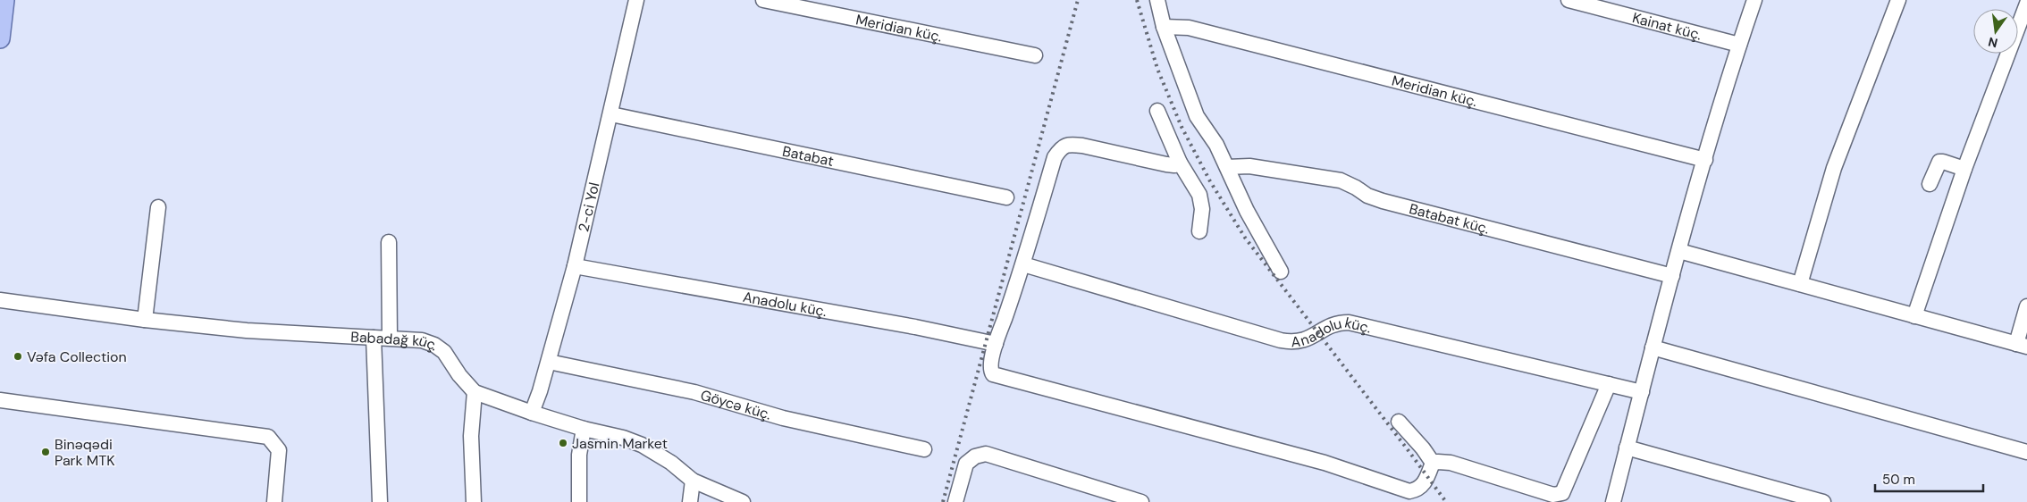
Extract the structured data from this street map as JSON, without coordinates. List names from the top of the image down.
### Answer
{
  "streets": {
    "street": [
      "Kainat küç.",
      "Meridian küç.",
      "Batabat",
      "2-ci Yol",
      "Batabat küç.",
      "Anadolu küç.",
      "Babadağ küç.",
      "Göycə küç."
    ]
  },
  "crossings": [
    ["Batabat", "2-ci Yol"],
    ["2-ci Yol", "Anadolu küç."],
    ["2-ci Yol", "Babadağ küç."],
    ["2-ci Yol", "Göycə küç."]
  ],
  "places": ["Vəfa Collection", "Jasmin Market", "Binəqədi Park MTK"],
  "scale_bar": "50 m",
  "north": "bottom"
}
